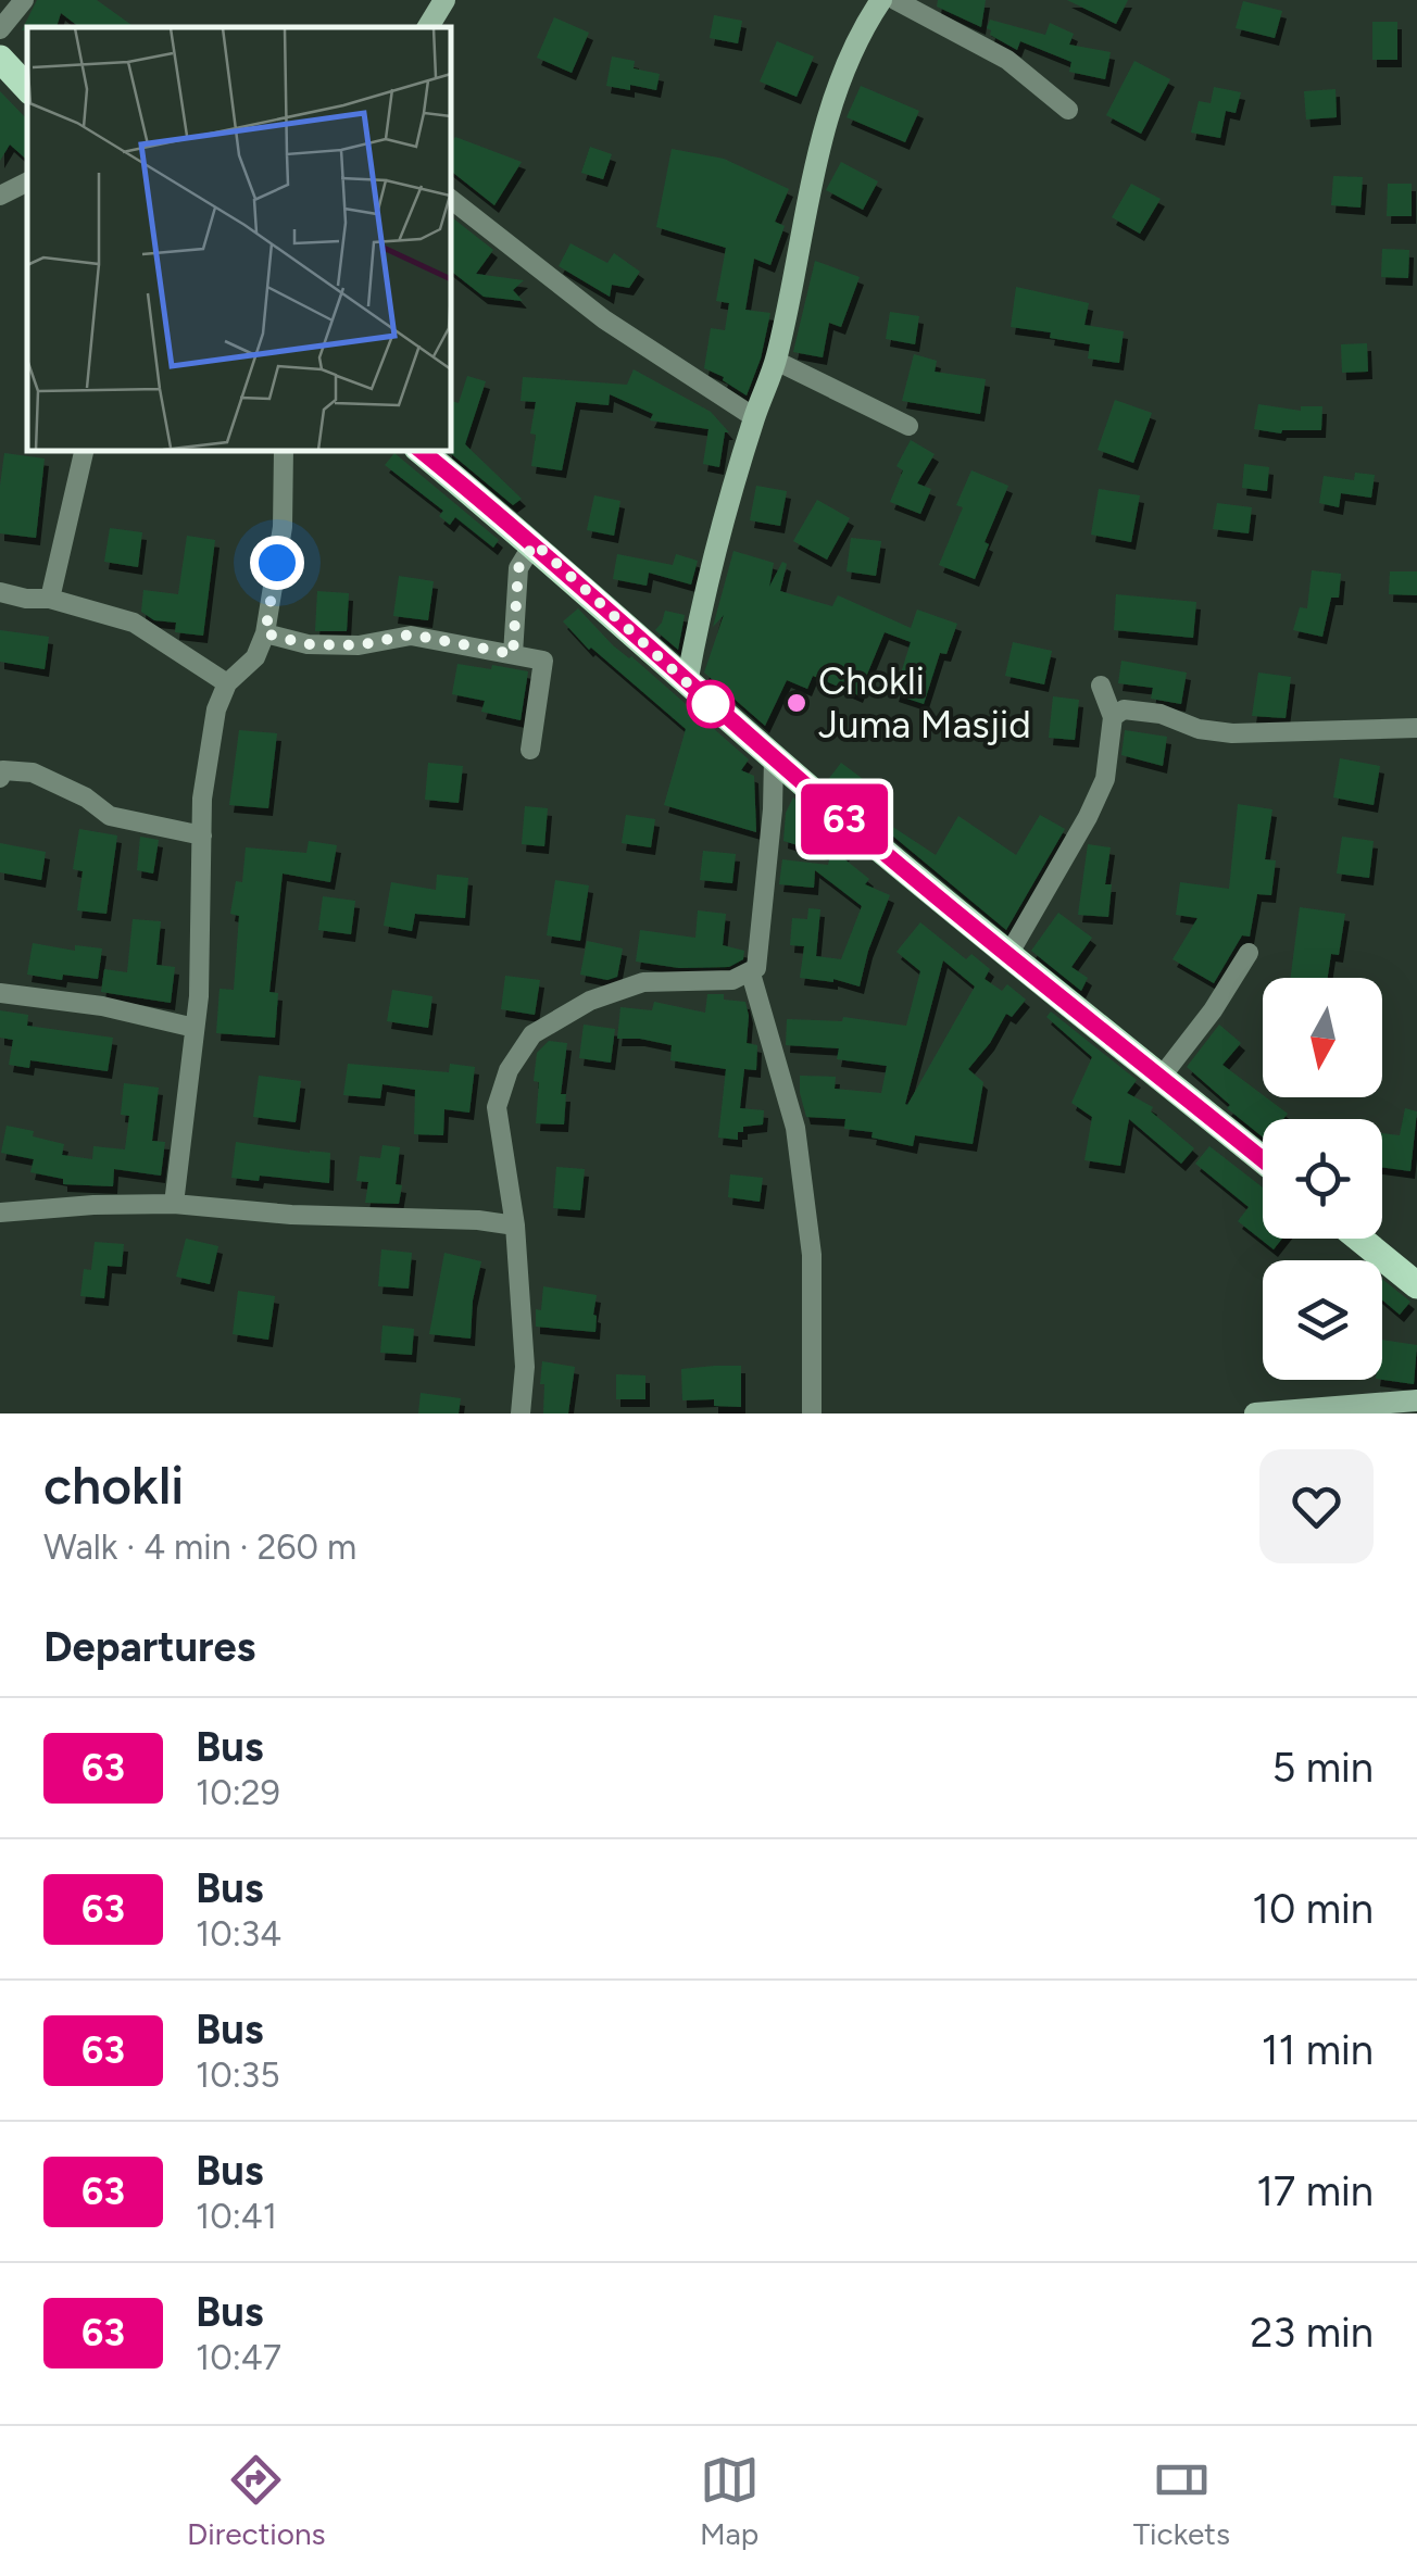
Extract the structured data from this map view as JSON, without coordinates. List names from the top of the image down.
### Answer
{
  "places": ["Chokli Juma Masjid"],
  "lines": ["bus line 63"],
  "north": "bottom",
  "page": {
    "on_map": "63",
    "heading": [
      ["chokli", "Walk · 4 min · 260 m"],
      "Departures"
    ],
    "list": [
      {
        "mark": "63",
        "name": "Bus",
        "note": "10:29",
        "value": "5 min"
      },
      {
        "mark": "63",
        "name": "Bus",
        "note": "10:34",
        "value": "10 min"
      },
      {
        "mark": "63",
        "name": "Bus",
        "note": "10:35",
        "value": "11 min"
      },
      {
        "mark": "63",
        "name": "Bus",
        "note": "10:41",
        "value": "17 min"
      },
      {
        "mark": "63",
        "name": "Bus",
        "note": "10:47",
        "value": "23 min"
      }
    ],
    "tabs": ["Directions", "Map", "Tickets"]
  }
}
